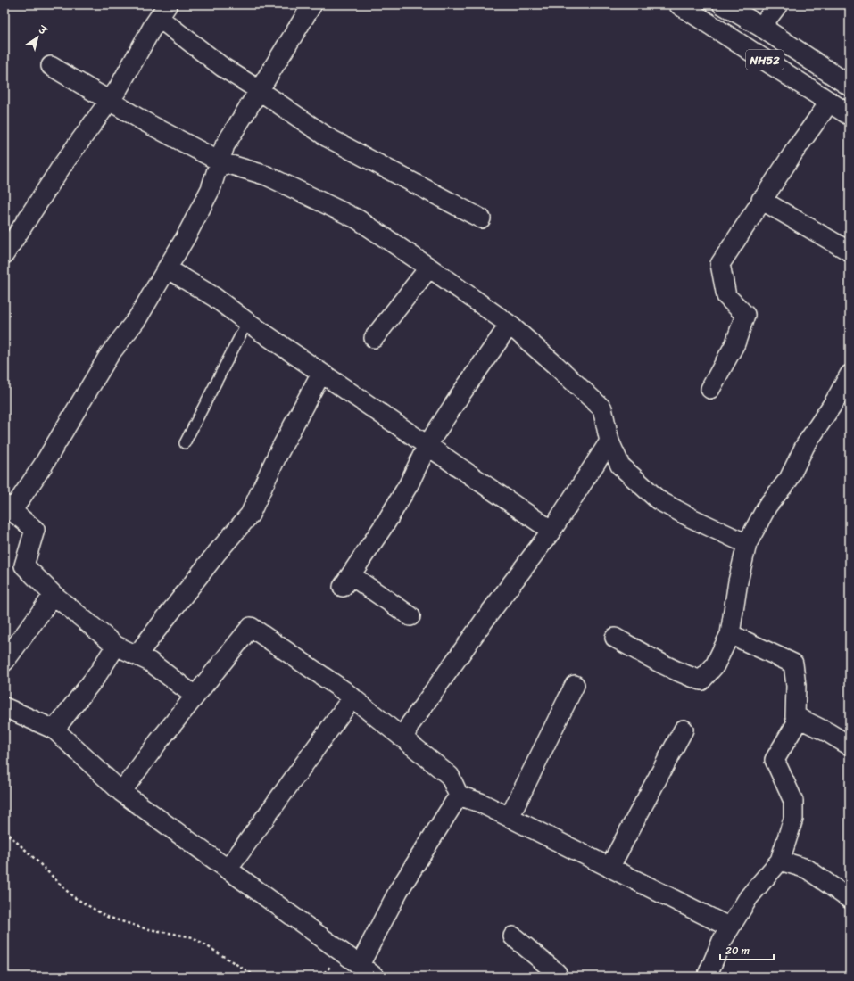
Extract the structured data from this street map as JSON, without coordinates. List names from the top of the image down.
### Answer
{
  "streets": {
    "highway": ["NH52"]
  },
  "scale_bar": "20 m",
  "north": "top right"
}
